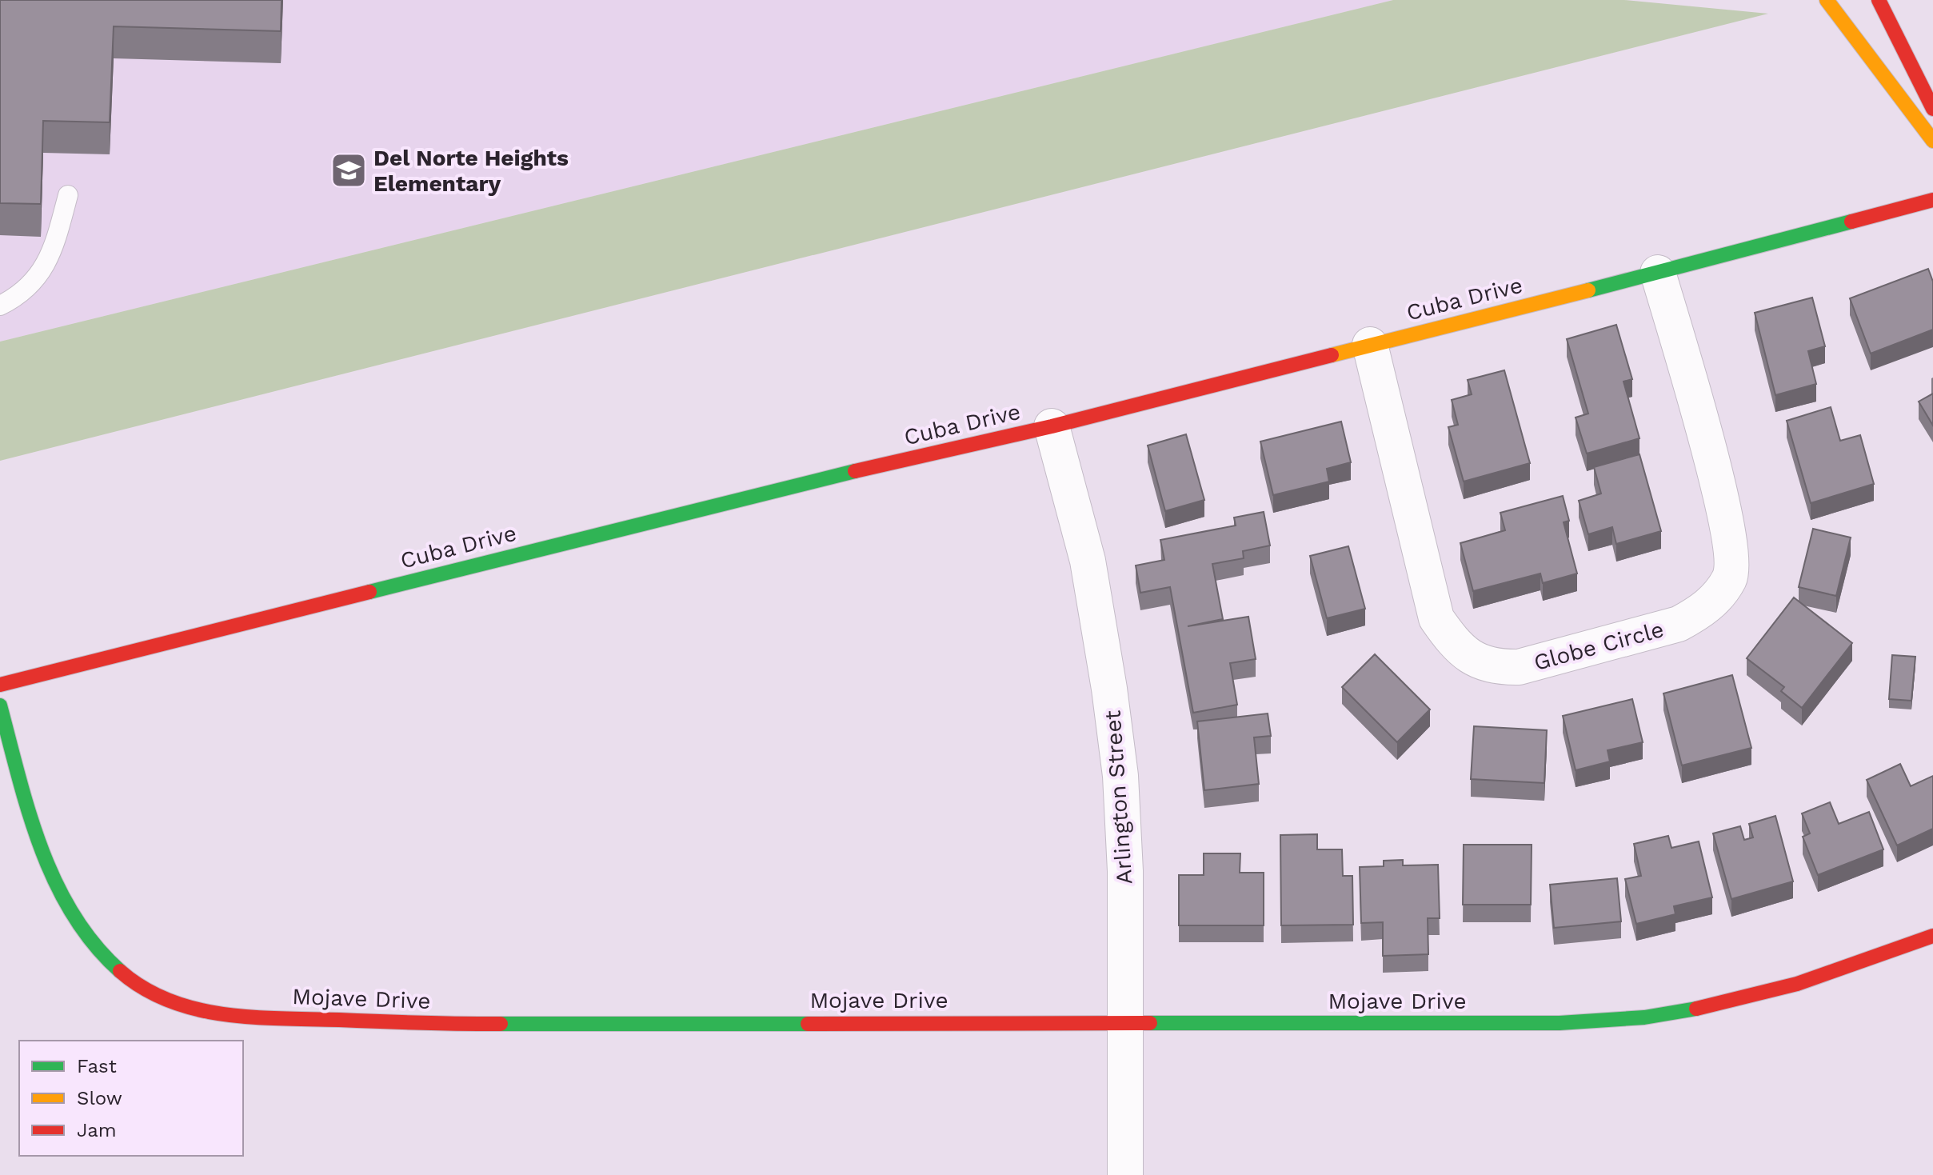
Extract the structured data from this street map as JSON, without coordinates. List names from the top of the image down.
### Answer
{
  "streets": {
    "street": [
      "Cuba Drive",
      "Globe Circle",
      "Arlington Street",
      "Mojave Drive"
    ]
  },
  "crossings": [
    ["Cuba Drive", "Globe Circle"],
    ["Cuba Drive", "Arlington Street"],
    ["Arlington Street", "Mojave Drive"]
  ],
  "places": {
    "school or university": ["Del Norte Heights Elementary"]
  },
  "legend": ["Fast", "Slow", "Jam"]
}
